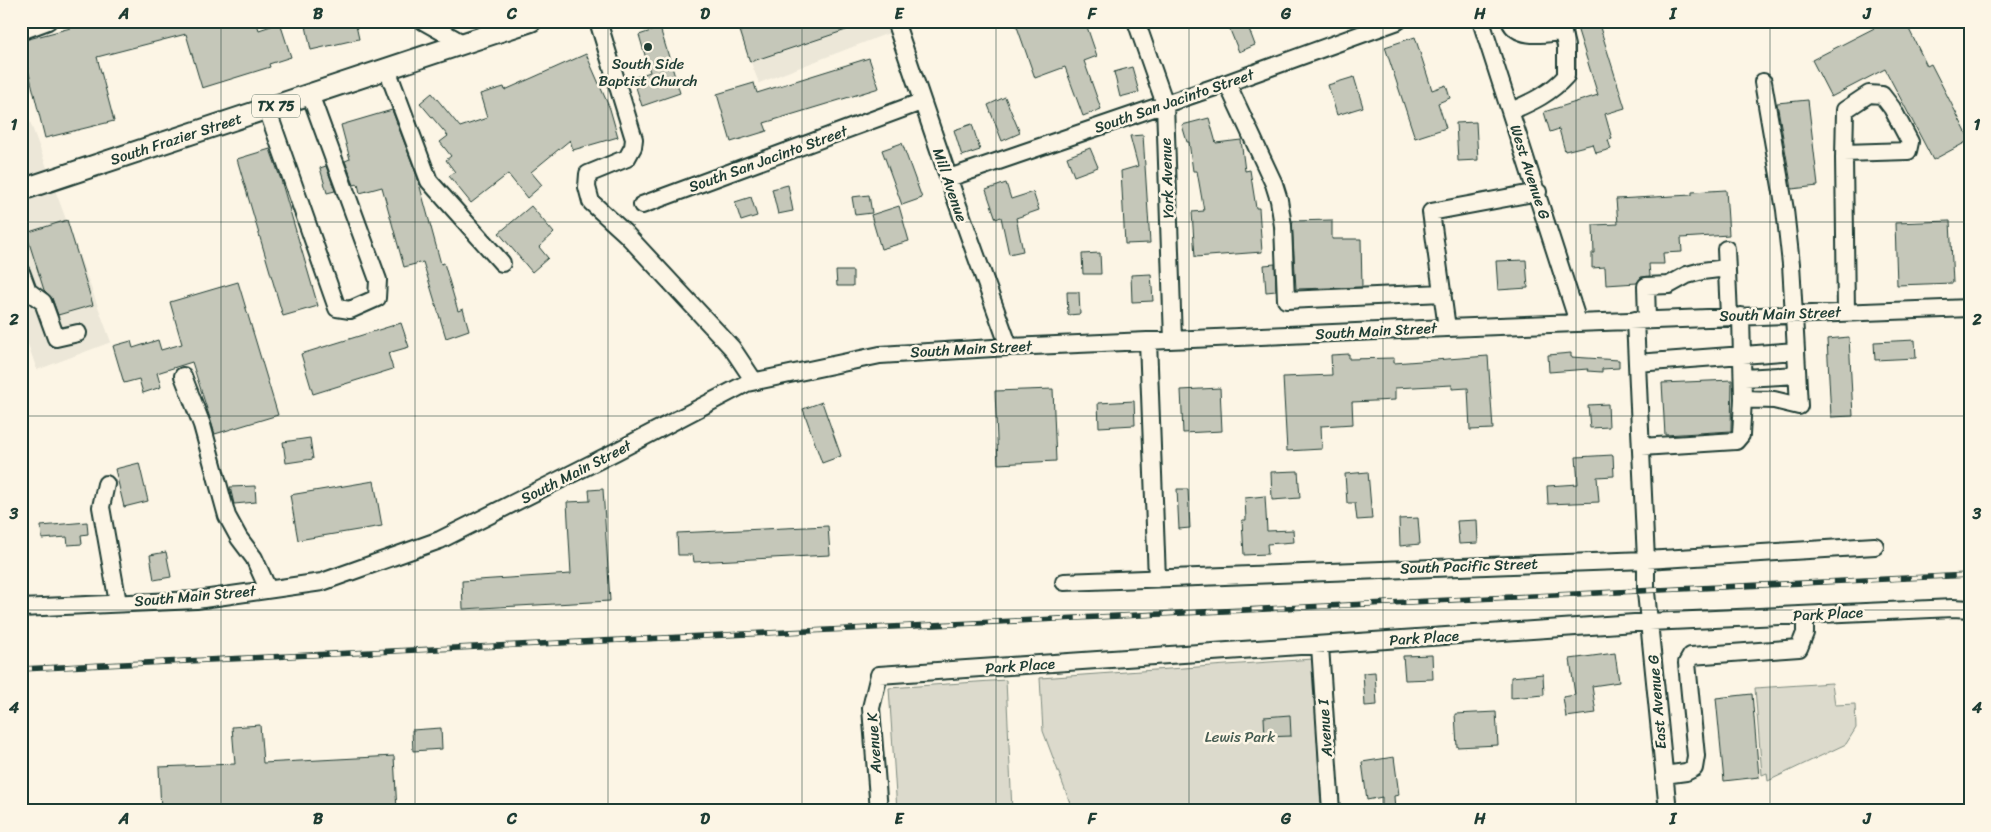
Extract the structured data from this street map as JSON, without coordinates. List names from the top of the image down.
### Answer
{
  "streets": {
    "main road": ["TX 75", "South Frazier Street"],
    "street": [
      "South San Jacinto Street",
      "West Avenue G",
      "York Avenue",
      "Mill Avenue",
      "South Main Street",
      "South Pacific Street",
      "Park Place",
      "East Avenue G",
      "Avenue I",
      "Avenue K"
    ]
  },
  "crossings": [
    ["South San Jacinto Street", "York Avenue"],
    ["South San Jacinto Street", "Mill Avenue"],
    ["West Avenue G", "South Main Street"],
    ["York Avenue", "South Main Street"],
    ["Mill Avenue", "South Main Street"],
    ["South Pacific Street", "East Avenue G"],
    ["Park Place", "East Avenue G"],
    ["Park Place", "Avenue I"],
    ["Park Place", "Avenue K"]
  ],
  "parks": ["Lewis Park"],
  "places": ["South Side Baptist Church"],
  "grid": {
    "columns": [
      "A",
      "B",
      "C",
      "D",
      "E",
      "F",
      "G",
      "H",
      "I",
      "J"
    ],
    "rows": [
      "1",
      "2",
      "3",
      "4"
    ]
  }
}
